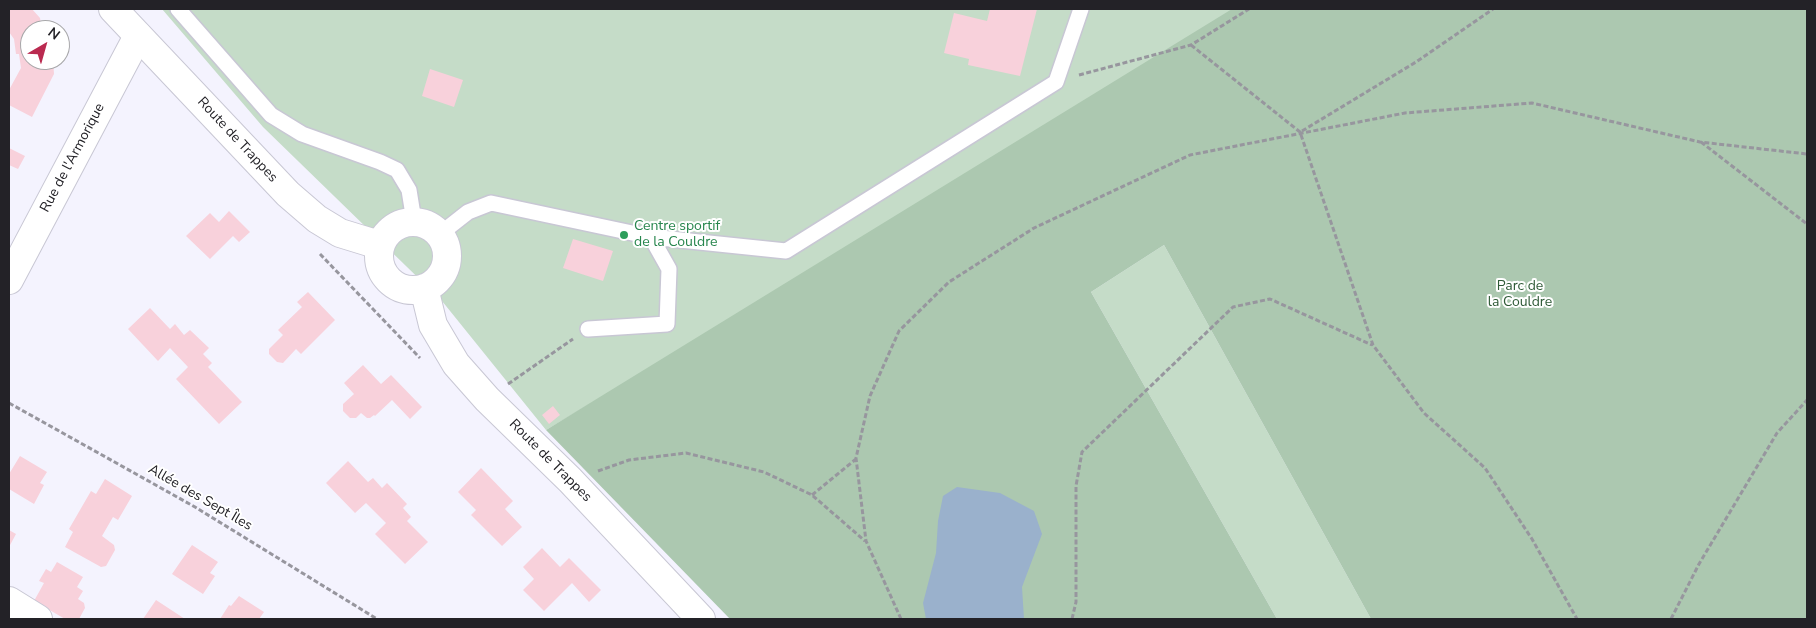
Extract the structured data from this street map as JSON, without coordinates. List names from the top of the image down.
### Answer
{
  "streets": {
    "street": ["Route de Trappes", "Rue de l'Armorique"],
    "path": ["Allée des Sept Îles"]
  },
  "crossings": [
    ["Route de Trappes", "Rue de l'Armorique"]
  ],
  "parks": ["Parc de la Couldre"],
  "places": ["Centre sportif de la Couldre"],
  "north": "top right"
}
